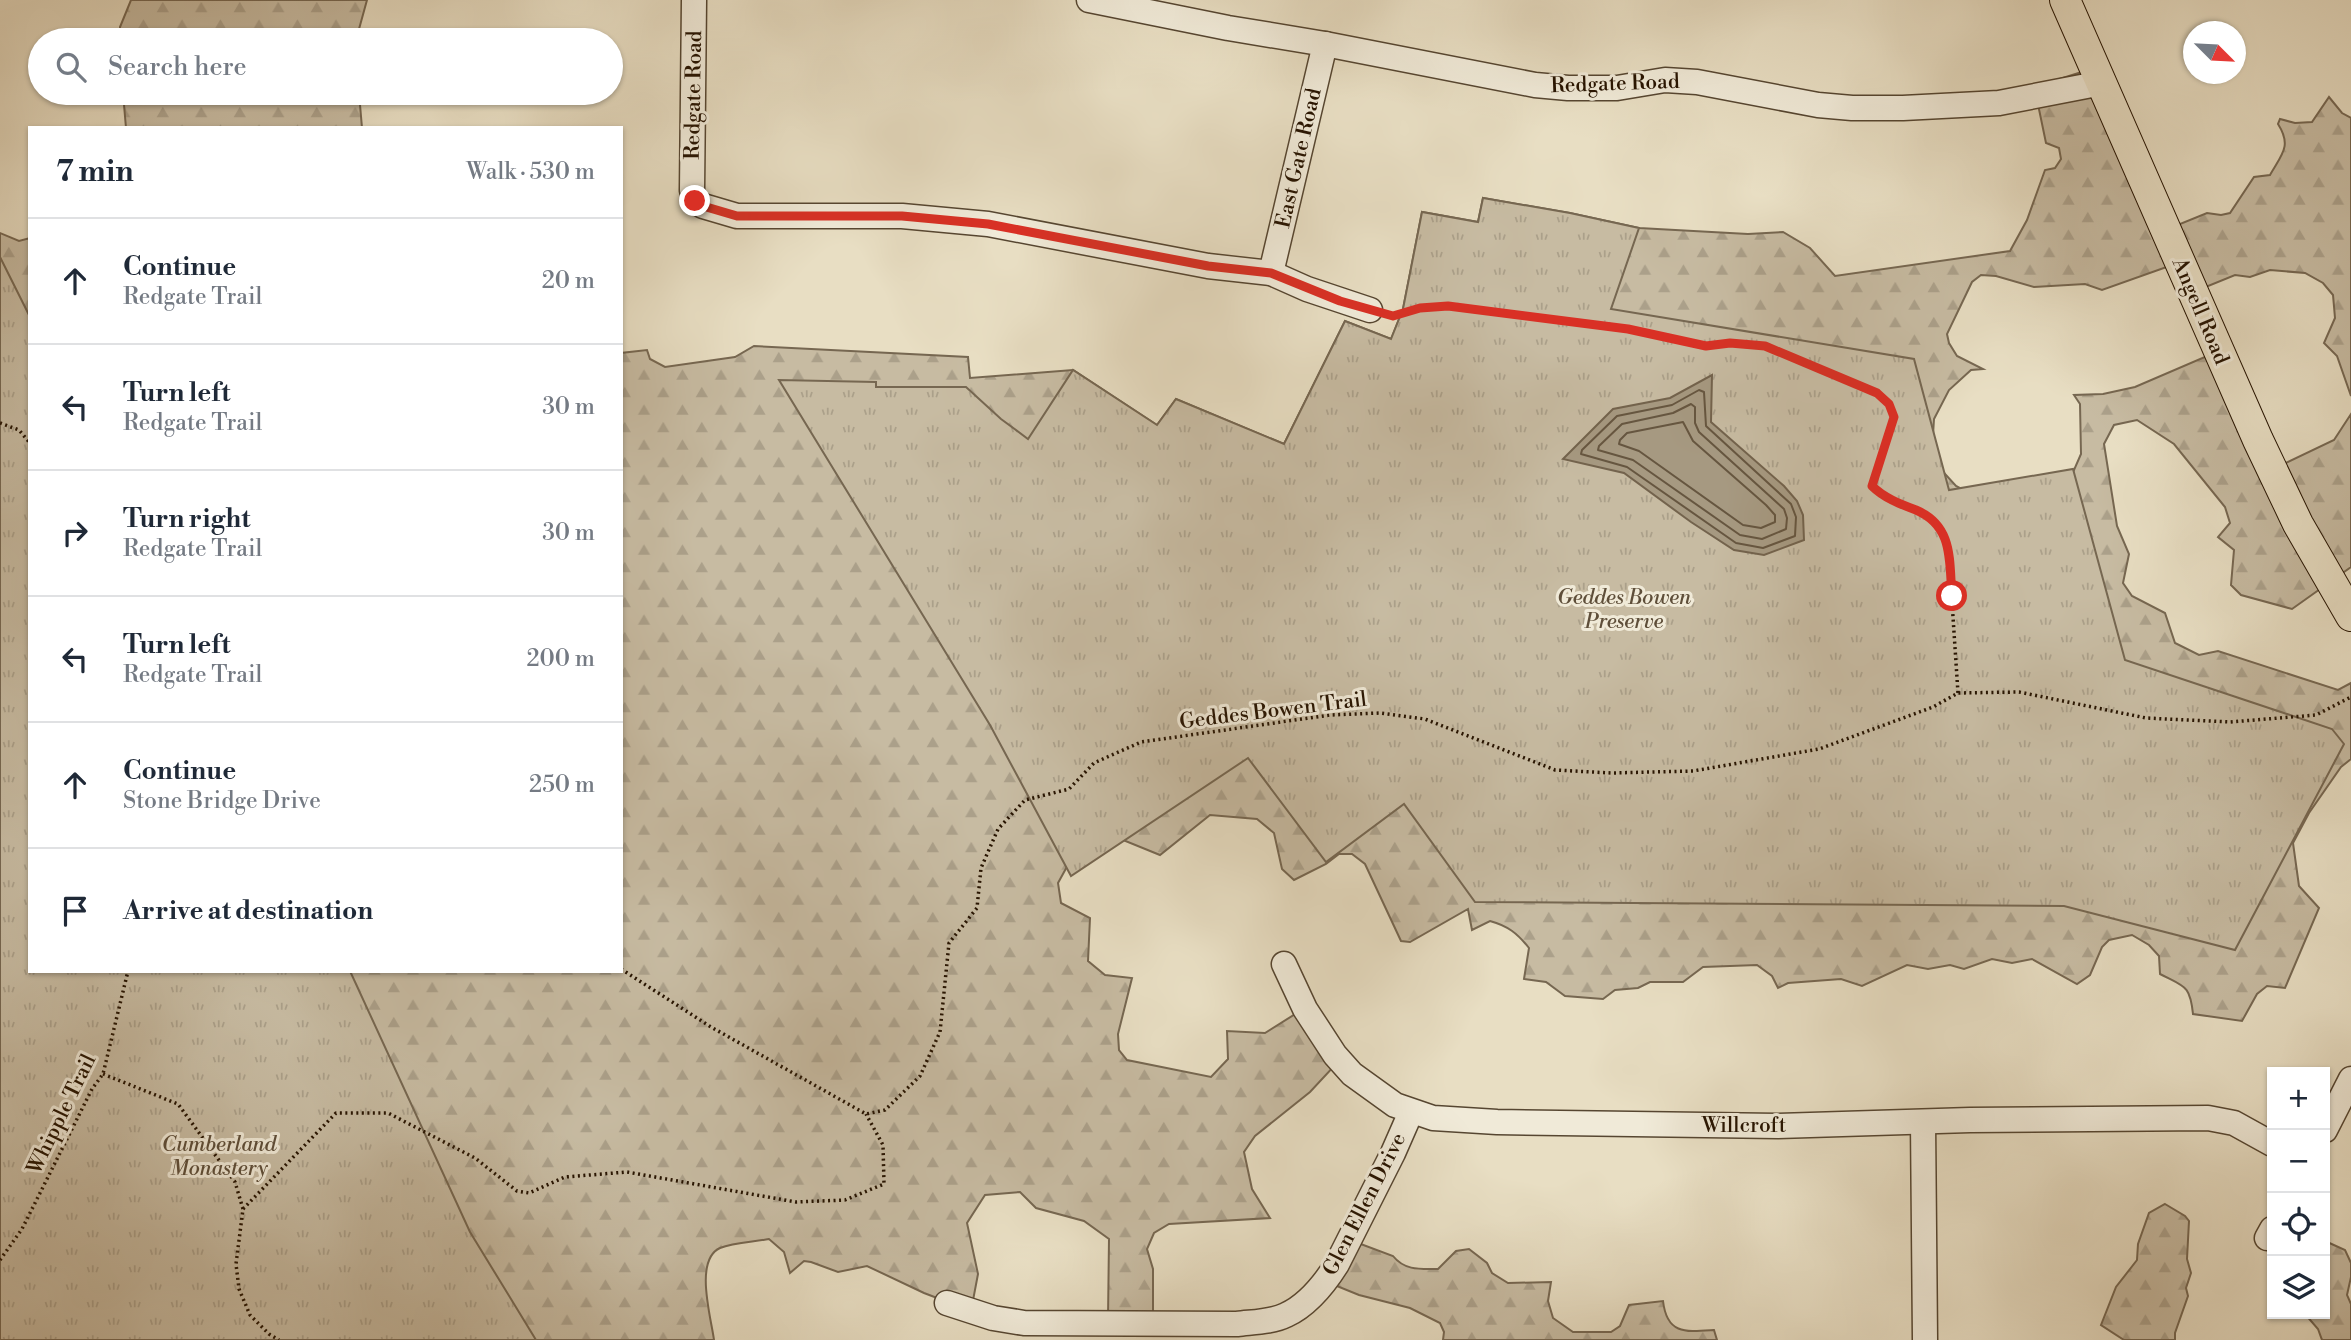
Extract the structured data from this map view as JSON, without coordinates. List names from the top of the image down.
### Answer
{
  "streets": {
    "main road": ["Angell Road"],
    "street": [
      "Redgate Road",
      "East Gate Road",
      "Willcroft",
      "Glen Ellen Drive"
    ],
    "path": ["Geddes Bowen Trail", "Whipple Trail"]
  },
  "crossings": [
    ["Redgate Road", "East Gate Road"],
    ["Redgate Road", "Angell Road"],
    ["Willcroft", "Glen Ellen Drive"]
  ],
  "parks": ["Geddes Bowen Preserve", "Cumberland Monastery"],
  "north": "bottom right",
  "page": {
    "search": "Search here",
    "heading": ["7 min", "Walk · 530 m"],
    "list": [
      ["Continue", "Redgate Trail", "20 m"],
      ["Turn left", "Redgate Trail", "30 m"],
      ["Turn right", "Redgate Trail", "30 m"],
      ["Turn left", "Redgate Trail", "200 m"],
      ["Continue", "Stone Bridge Drive", "250 m"],
      "Arrive at destination"
    ],
    "map_buttons": ["+", "−"]
  }
}
